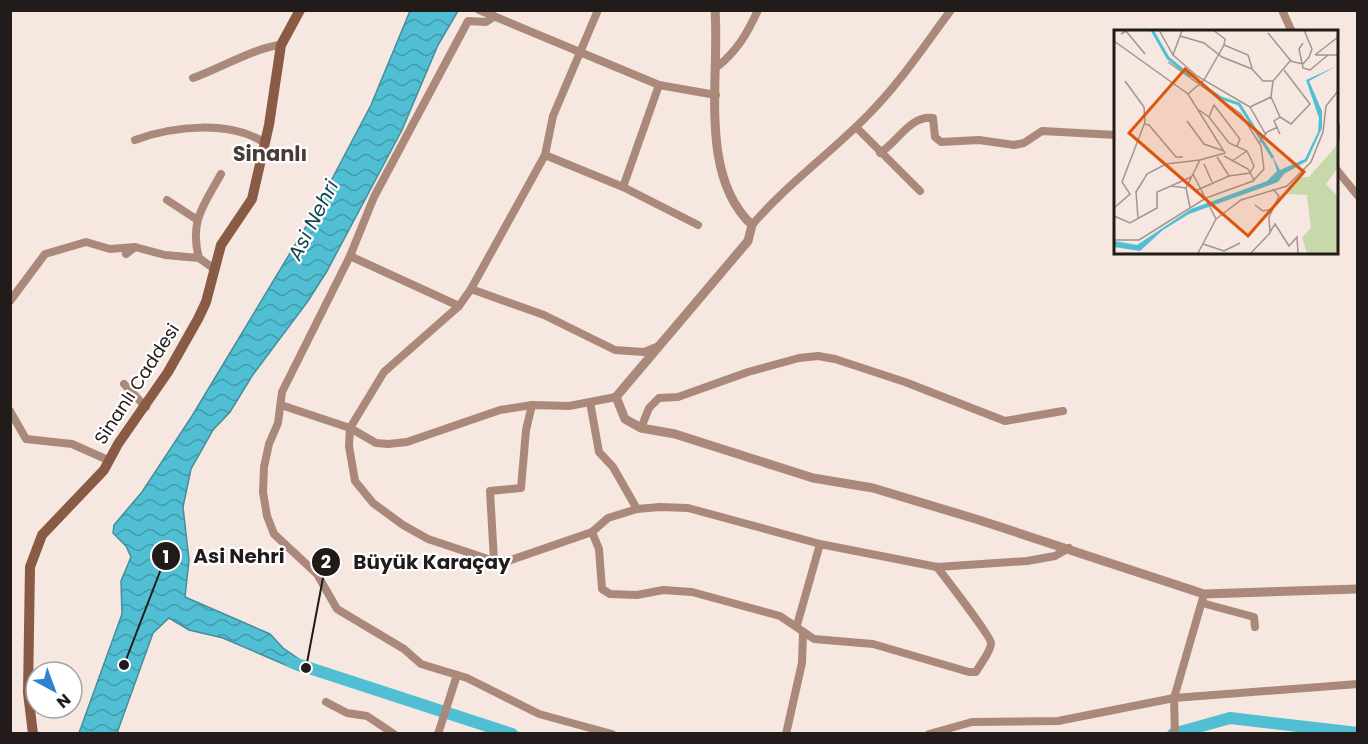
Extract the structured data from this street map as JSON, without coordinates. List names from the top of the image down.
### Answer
{
  "streets": {
    "main road": ["Sinanlı Caddesi"]
  },
  "districts": ["Sinanlı"],
  "water": ["Asi Nehri"],
  "places": ["Asi Nehri", "Büyük Karaçay"],
  "north": "bottom right"
}
